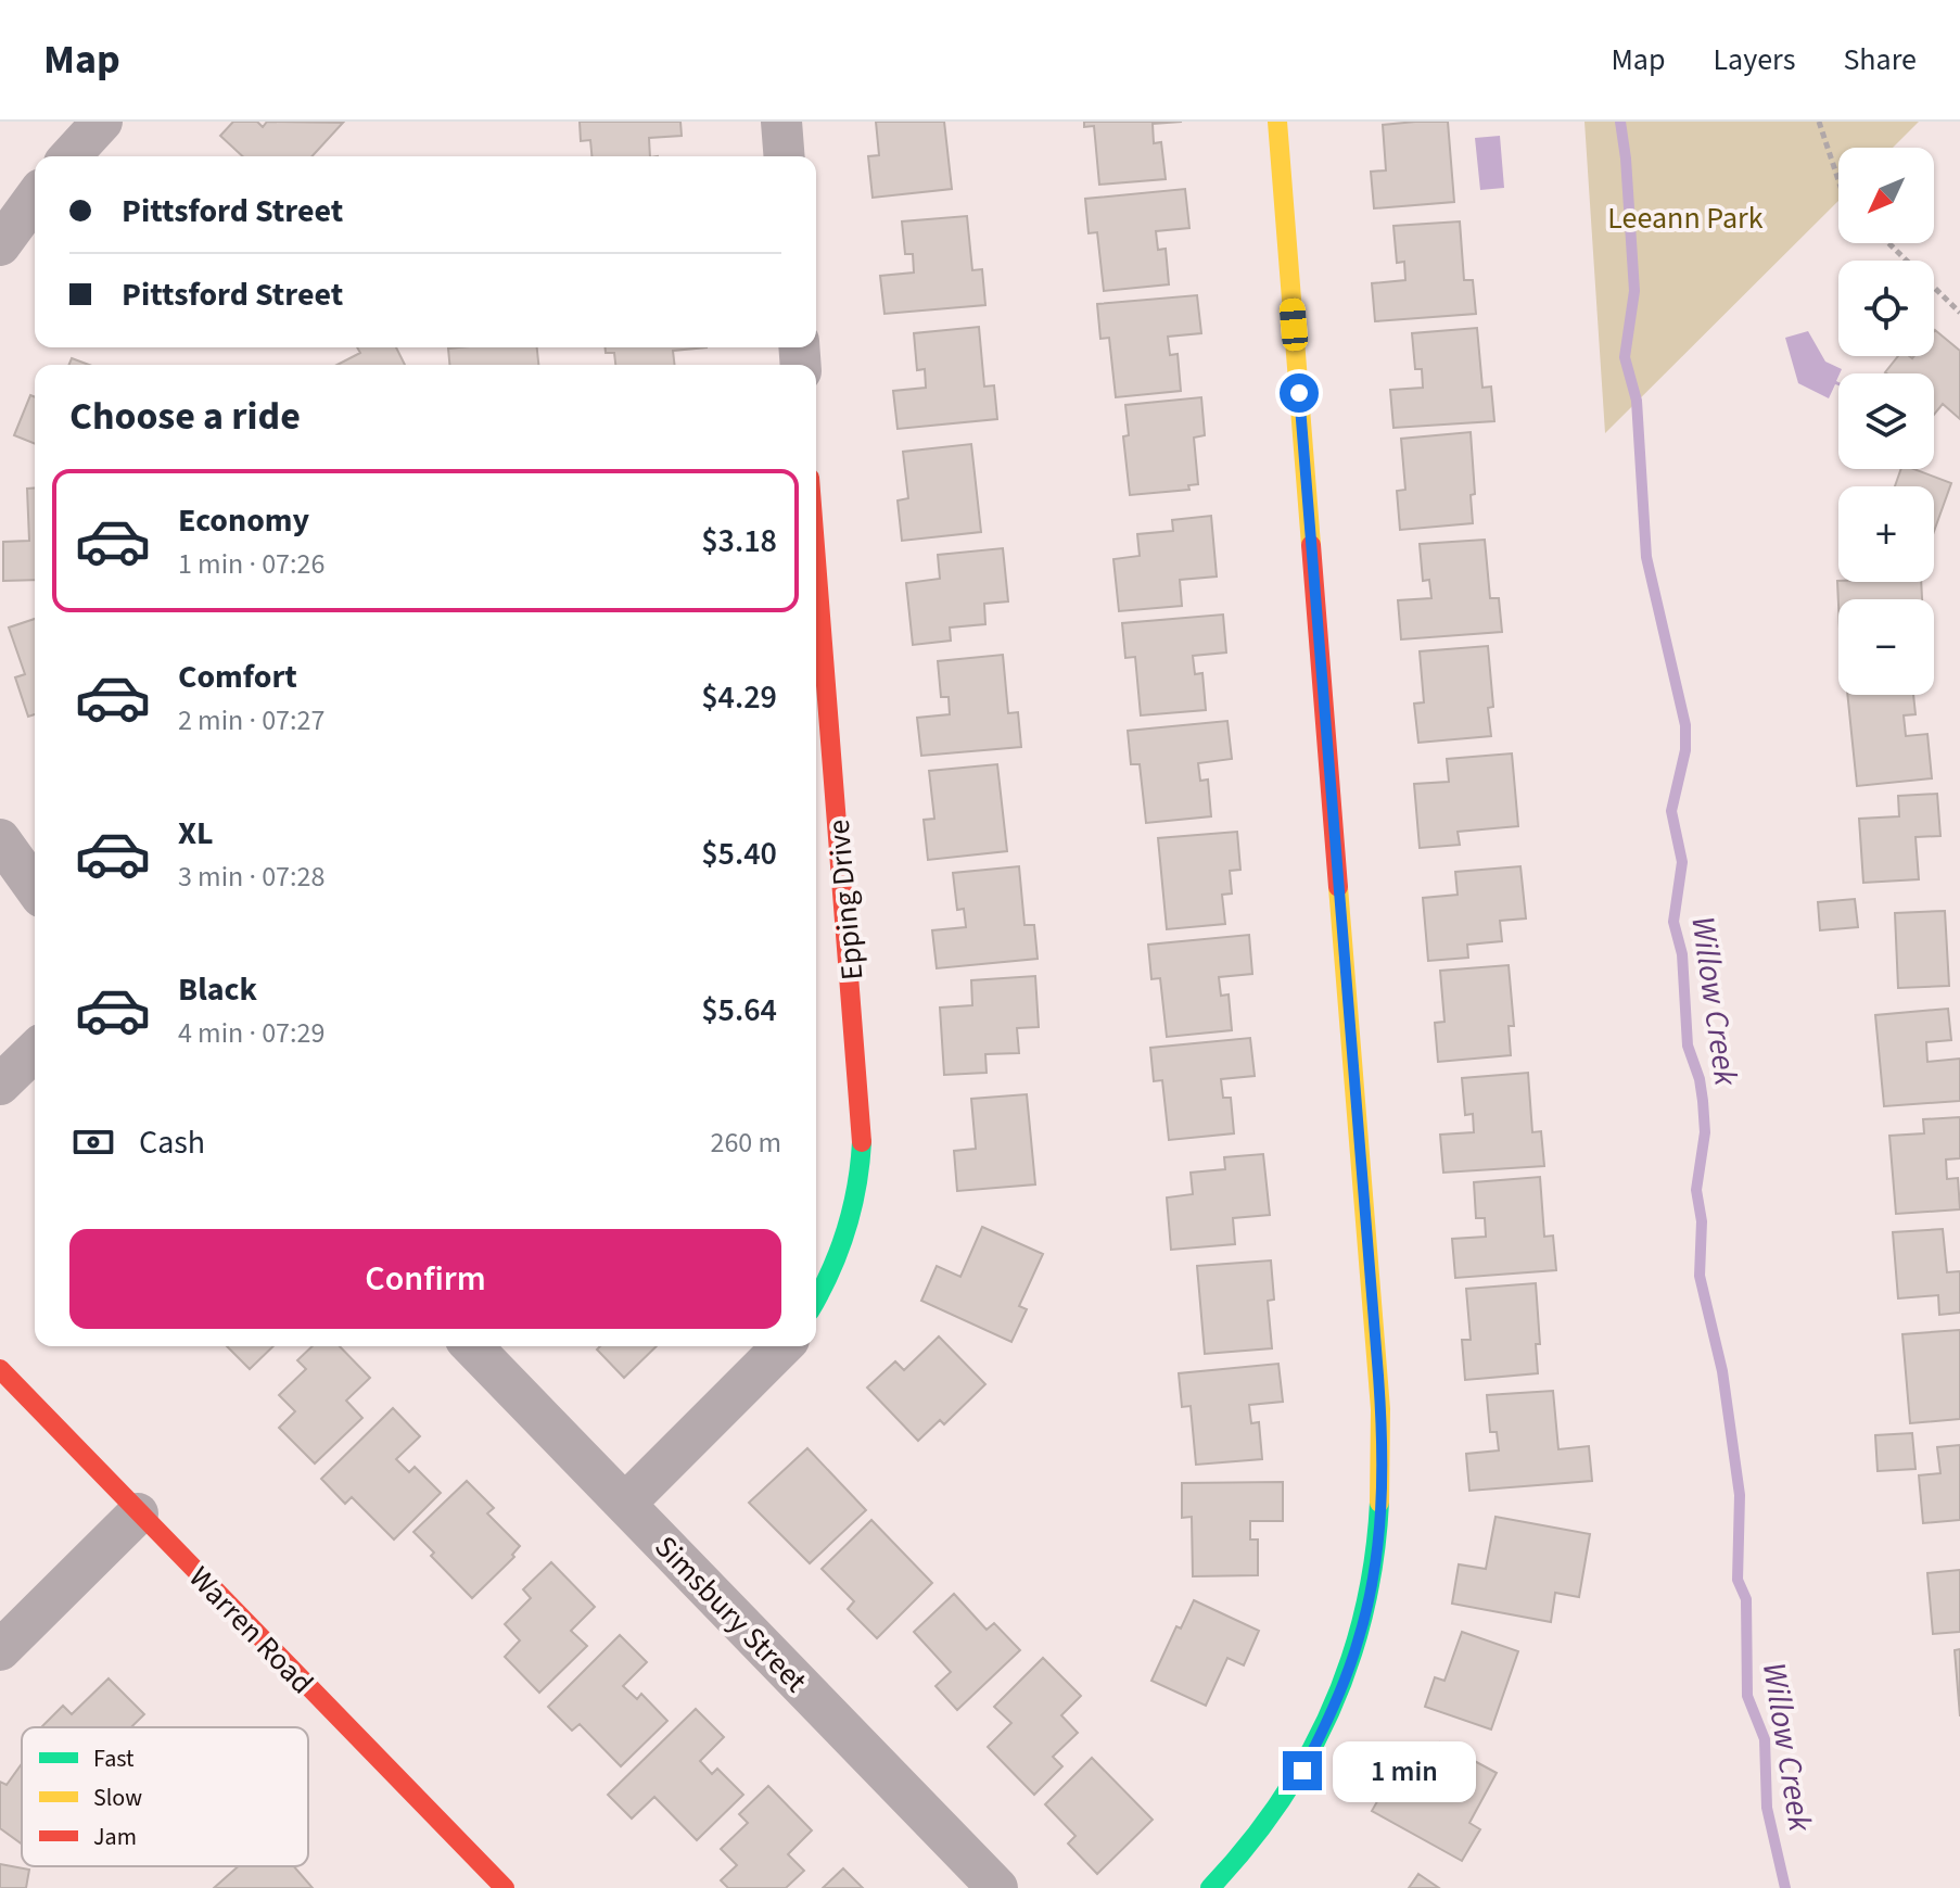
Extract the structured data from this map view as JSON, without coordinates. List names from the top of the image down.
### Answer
{
  "streets": {
    "street": ["Epping Drive", "Simsbury Street", "Warren Road"]
  },
  "water": ["Willow Creek"],
  "parks": ["Leeann Park"],
  "legend": ["Fast", "Slow", "Jam"],
  "north": "bottom left",
  "page": {
    "header": "Map",
    "nav": ["Map", "Layers", "Share"],
    "map_buttons": ["+", "−"],
    "banner": ["Pittsford Street", "Pittsford Street"],
    "heading": "Choose a ride",
    "list": [
      {
        "name": "Economy",
        "note": "1 min · 07:26",
        "value": "$3.18"
      },
      {
        "name": "Comfort",
        "note": "2 min · 07:27",
        "value": "$4.29"
      },
      {
        "name": "XL",
        "note": "3 min · 07:28",
        "value": "$5.40"
      },
      {
        "name": "Black",
        "note": "4 min · 07:29",
        "value": "$5.64"
      }
    ],
    "pay": ["Cash", "260 m"],
    "buttons": "Confirm",
    "bubble": "1 min"
  }
}
